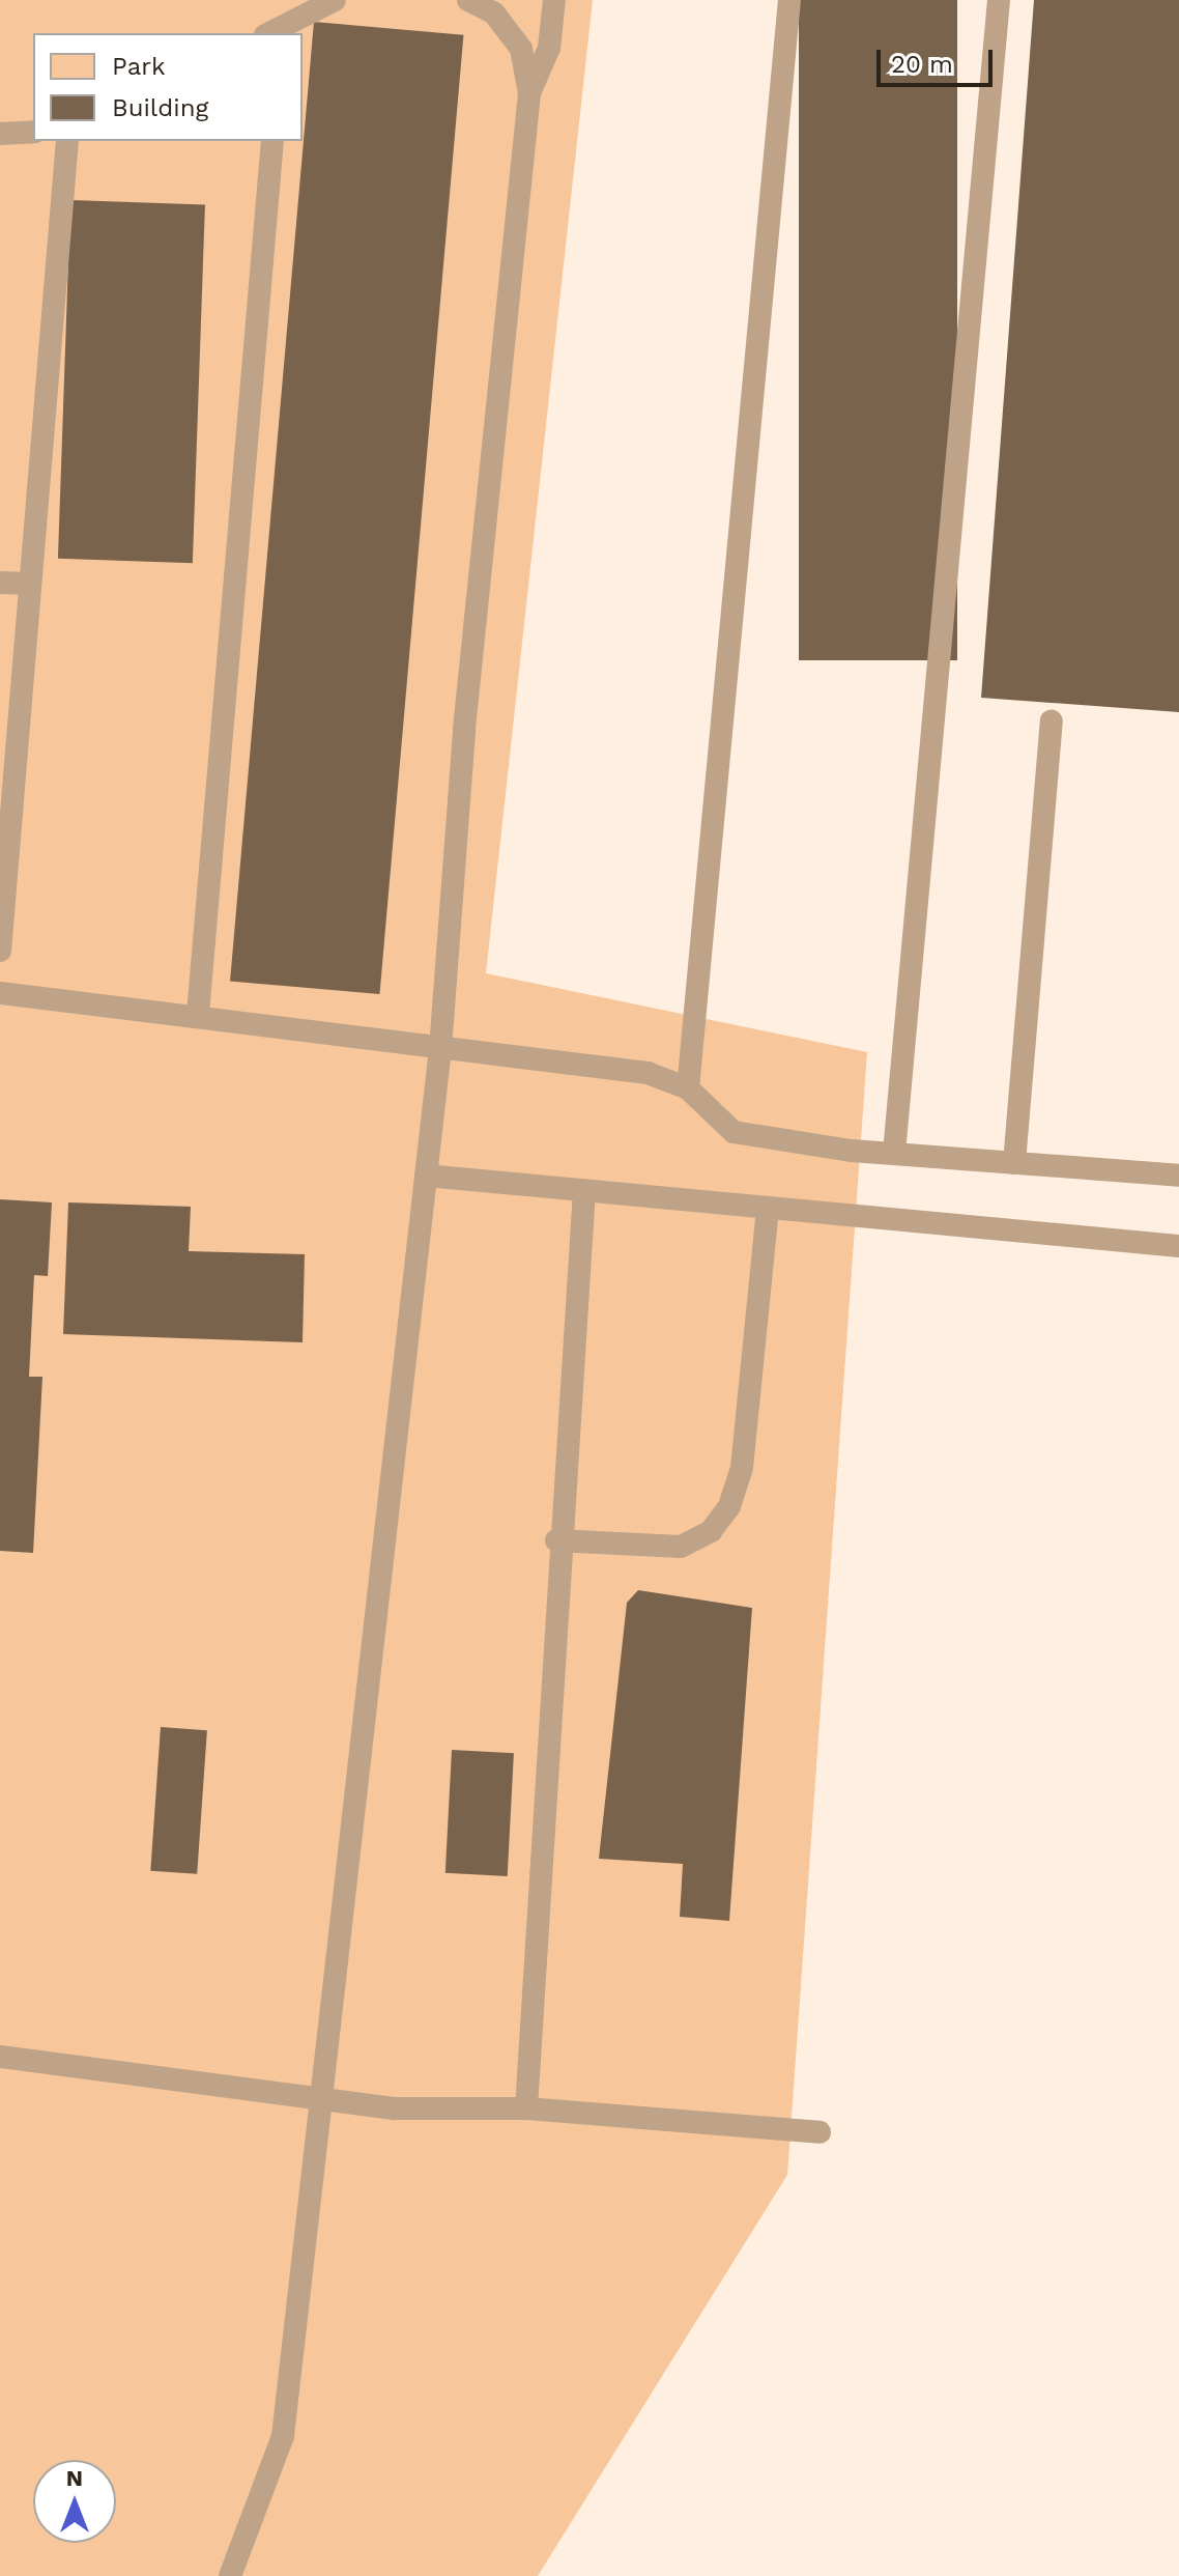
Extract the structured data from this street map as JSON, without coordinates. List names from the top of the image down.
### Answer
{
  "legend": ["Park", "Building"],
  "scale_bar": "20 m",
  "north": "top"
}
